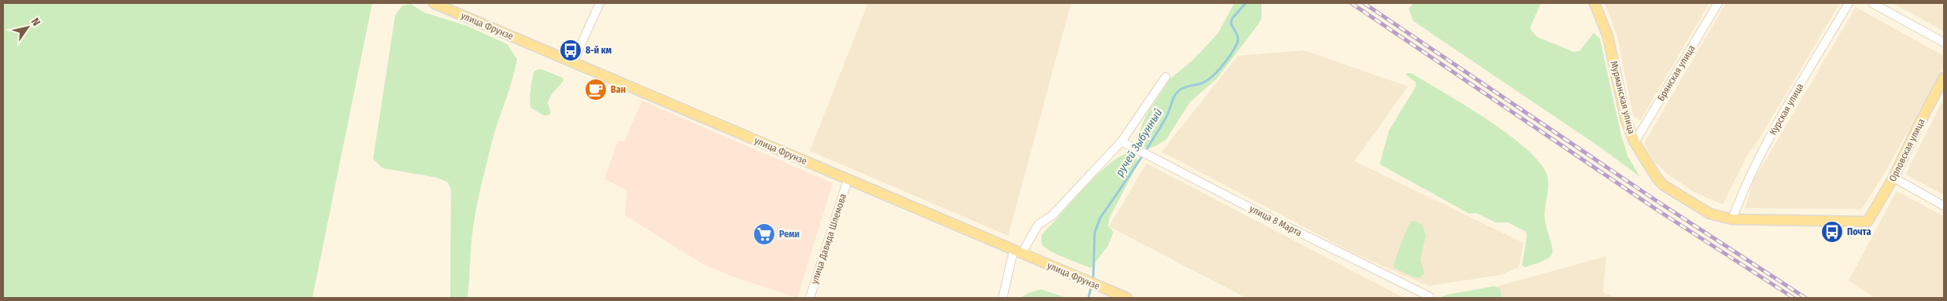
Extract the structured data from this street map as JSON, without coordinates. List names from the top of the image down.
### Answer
{
  "streets": {
    "main road": ["улица Фрунзе", "Мурманская улица", "Орловская улица"],
    "street": [
      "Брянская улица",
      "Курская улица",
      "улица 8 Марта",
      "улица Давида Шлемова"
    ]
  },
  "crossings": [
    ["улица Фрунзе", "улица Давида Шлемова"],
    ["Брянская улица", "Мурманская улица"],
    ["Мурманская улица", "Курская улица"],
    ["Мурманская улица", "Орловская улица"]
  ],
  "water": ["ручей Зыбунный"],
  "places": {
    "bus stop": ["8-й км", "Почта"],
    "cafe": ["Ван"],
    "supermarket": ["Реми"]
  },
  "north": "top right"
}
